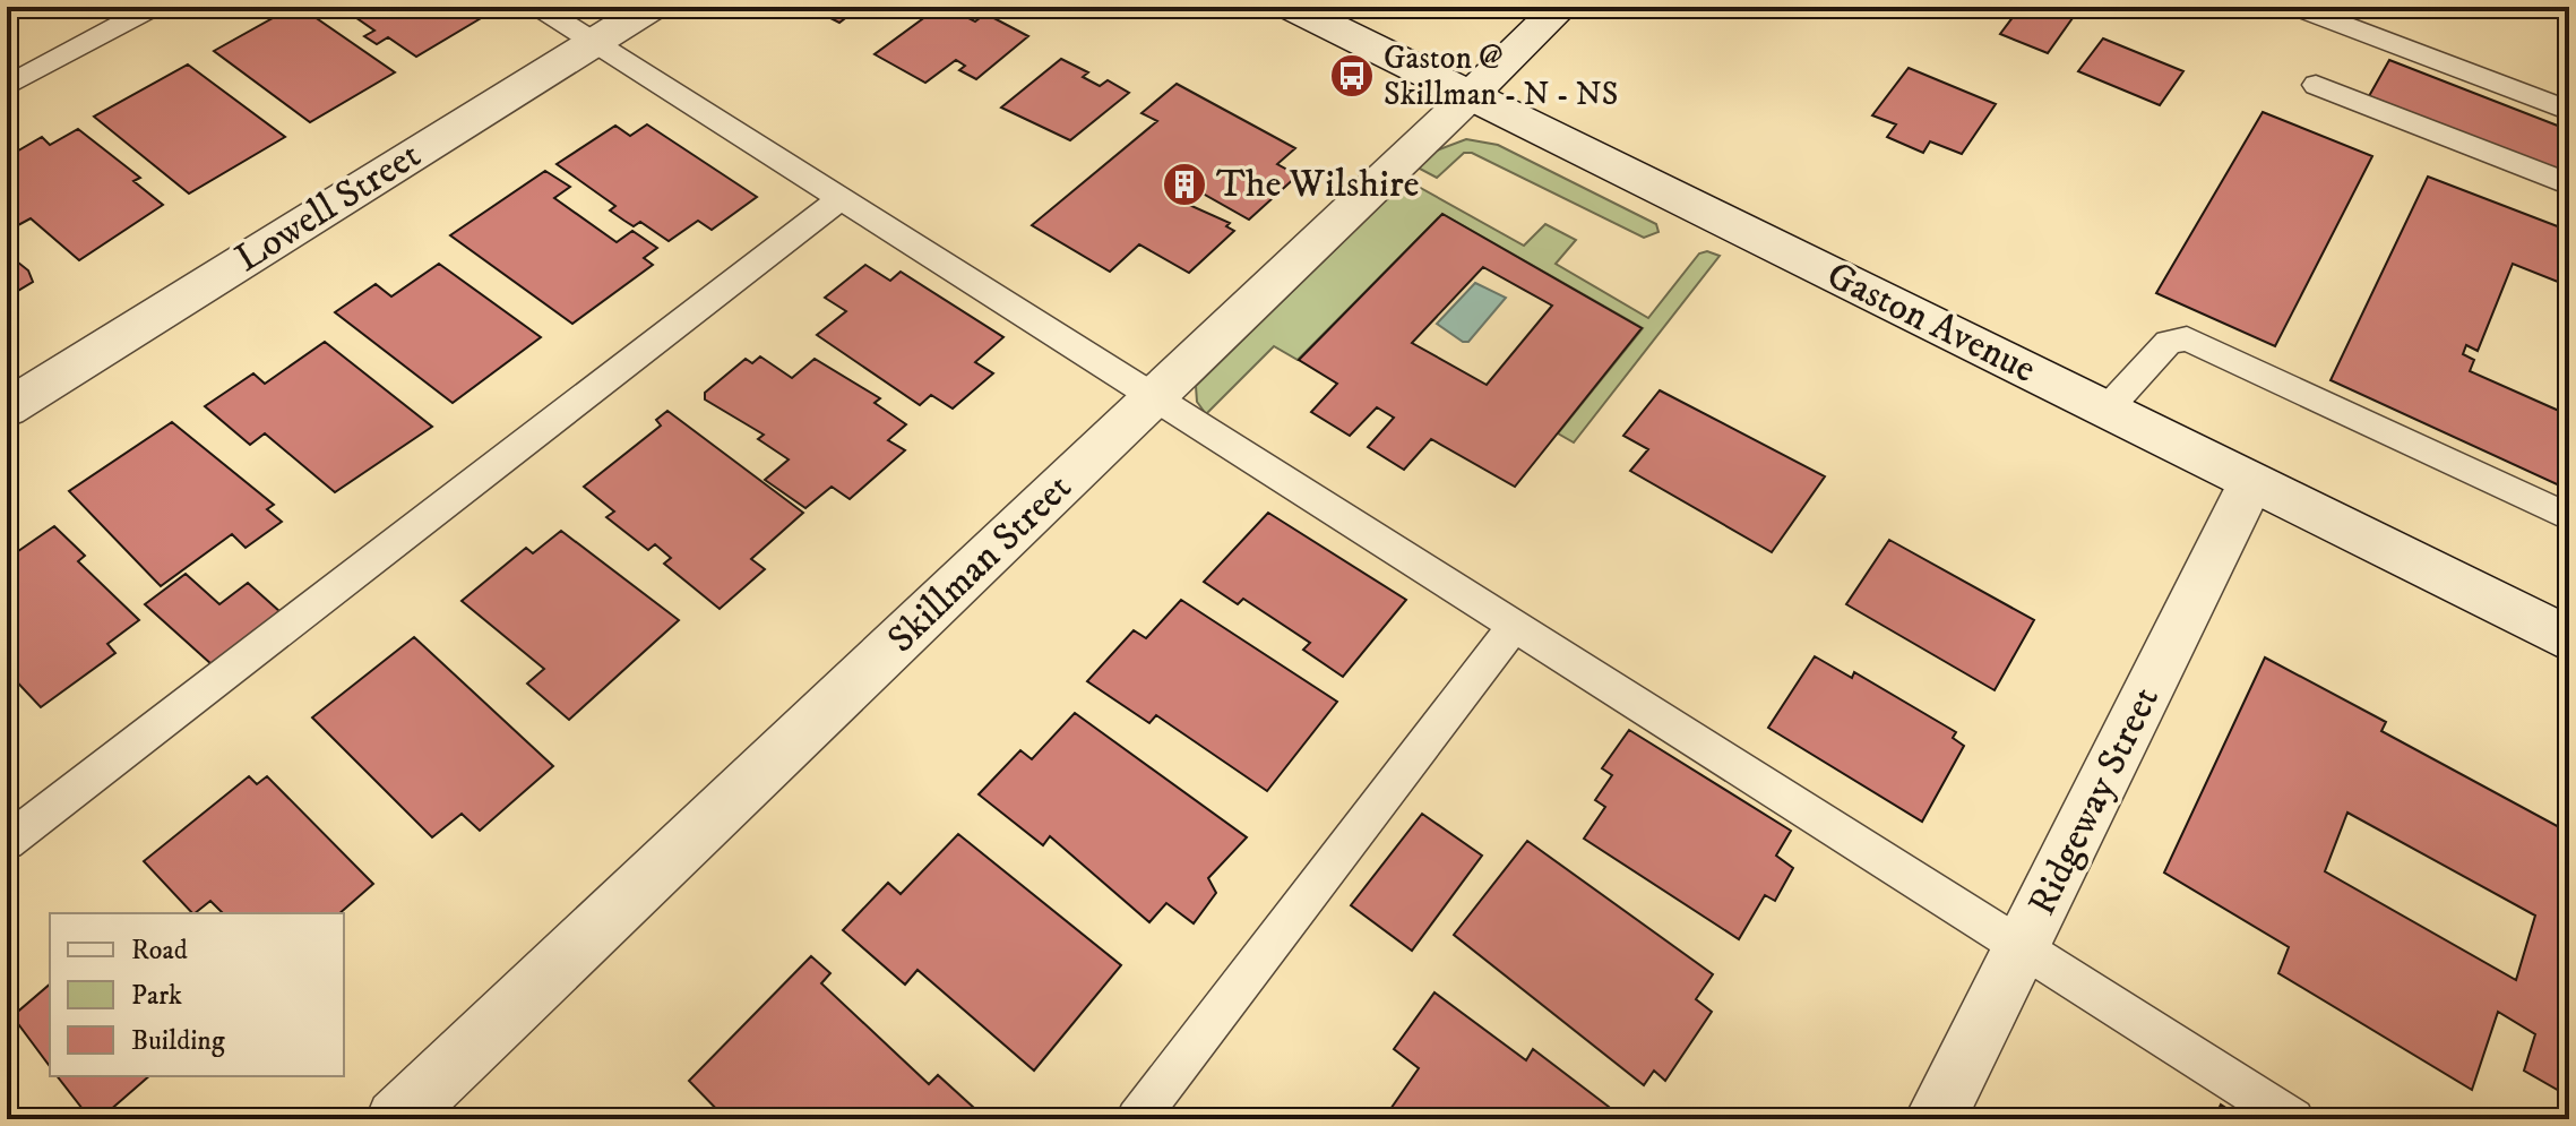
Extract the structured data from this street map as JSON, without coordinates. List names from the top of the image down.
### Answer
{
  "streets": {
    "street": [
      "Lowell Street",
      "Gaston Avenue",
      "Skillman Street",
      "Ridgeway Street"
    ]
  },
  "crossings": [
    ["Gaston Avenue", "Skillman Street"],
    ["Gaston Avenue", "Ridgeway Street"]
  ],
  "places": {
    "bus stop": ["Gaston @ Skillman - N - NS"],
    "building": ["The Wilshire"]
  },
  "legend": ["Road", "Park", "Building"]
}
